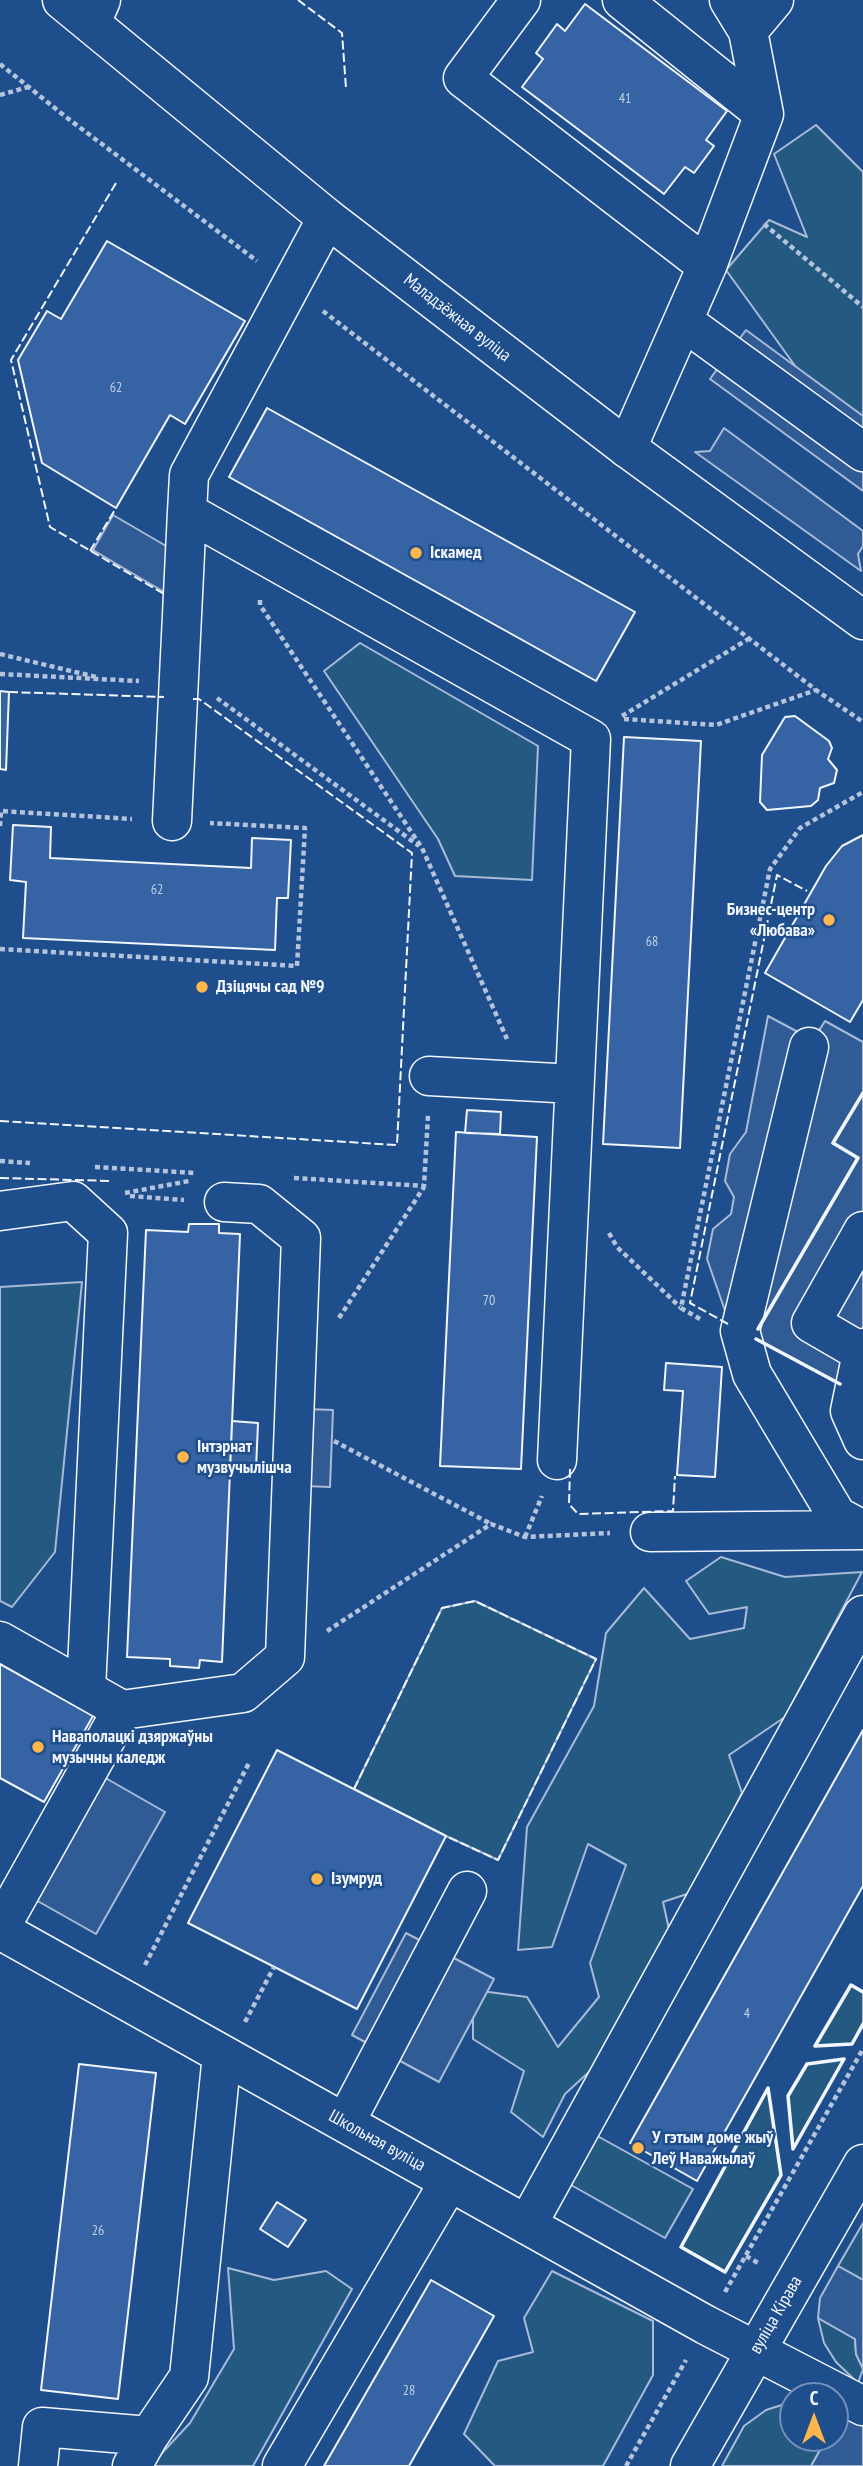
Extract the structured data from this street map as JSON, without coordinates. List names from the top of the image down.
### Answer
{
  "streets": {
    "street": ["Маладзёжная вуліца", "Школьная вуліца", "вуліца Кірава"]
  },
  "crossings": [
    ["Школьная вуліца", "вуліца Кірава"]
  ],
  "places": [
    "Іскамед",
    "Бизнес-центр «Любава»",
    "Дзіцячы сад №9",
    "Інтэрнат музвучылішча",
    "Наваполацкі дзяржаўны музычны каледж",
    "Ізумруд",
    "У гэтым доме жыў Леў Наважылаў"
  ],
  "house_numbers": [
    "41",
    "62",
    "62",
    "68",
    "70",
    "4",
    "26",
    "28"
  ],
  "north": "top"
}
